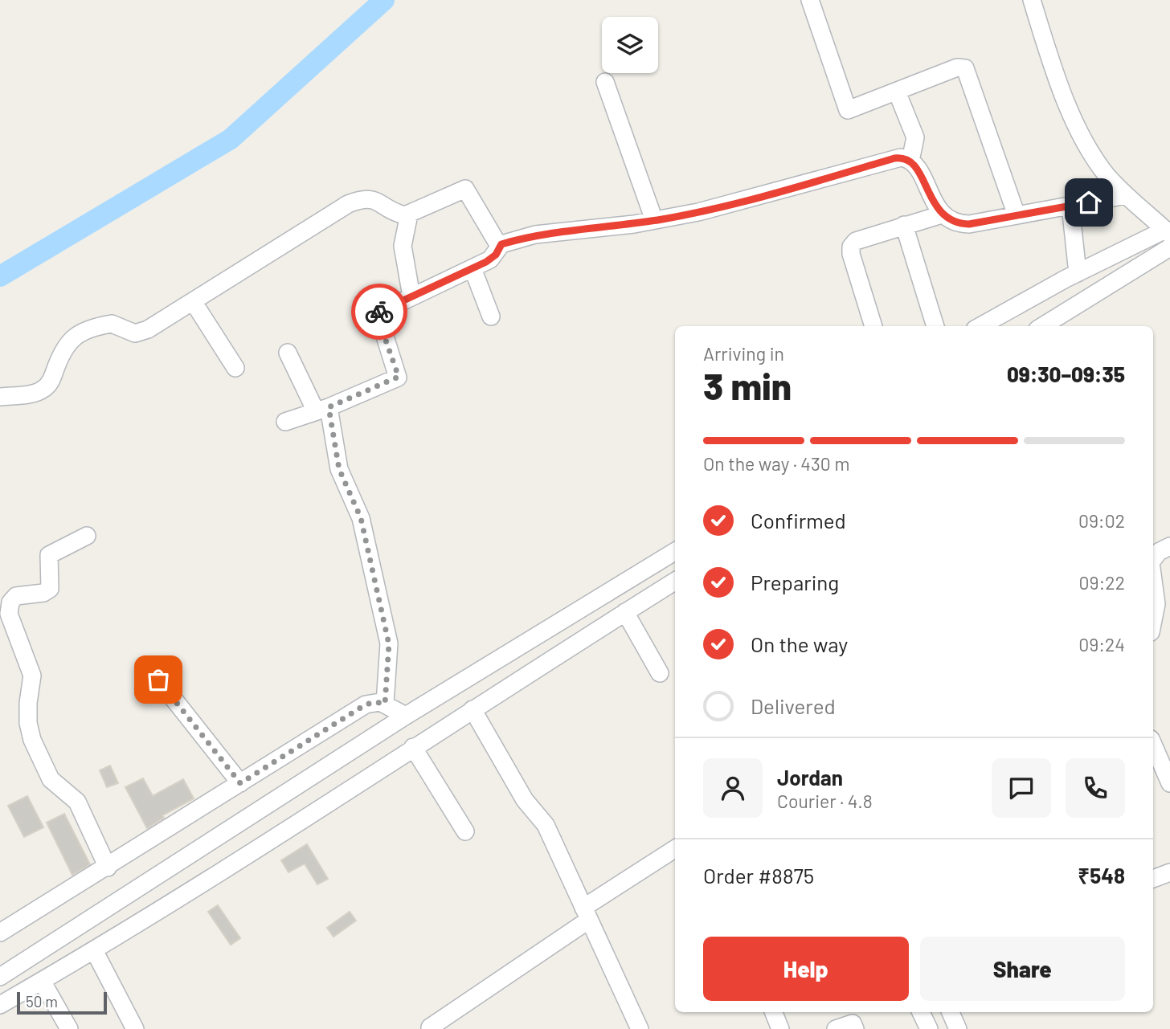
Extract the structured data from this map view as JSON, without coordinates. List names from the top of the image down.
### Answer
{
  "scale_bar": "50 m",
  "page": {
    "heading": ["3 min", "Arriving in", "09:30–09:35"],
    "panel": [
      "Jordan",
      "Courier · 4.8",
      "Order #8875",
      "₹548"
    ],
    "bar": "On the way · 430 m",
    "list": [
      ["Confirmed", "09:02"],
      ["Preparing", "09:22"],
      ["On the way", "09:24"],
      "Delivered"
    ],
    "buttons": ["Help", "Share"],
    "scale": "50 m"
  }
}
